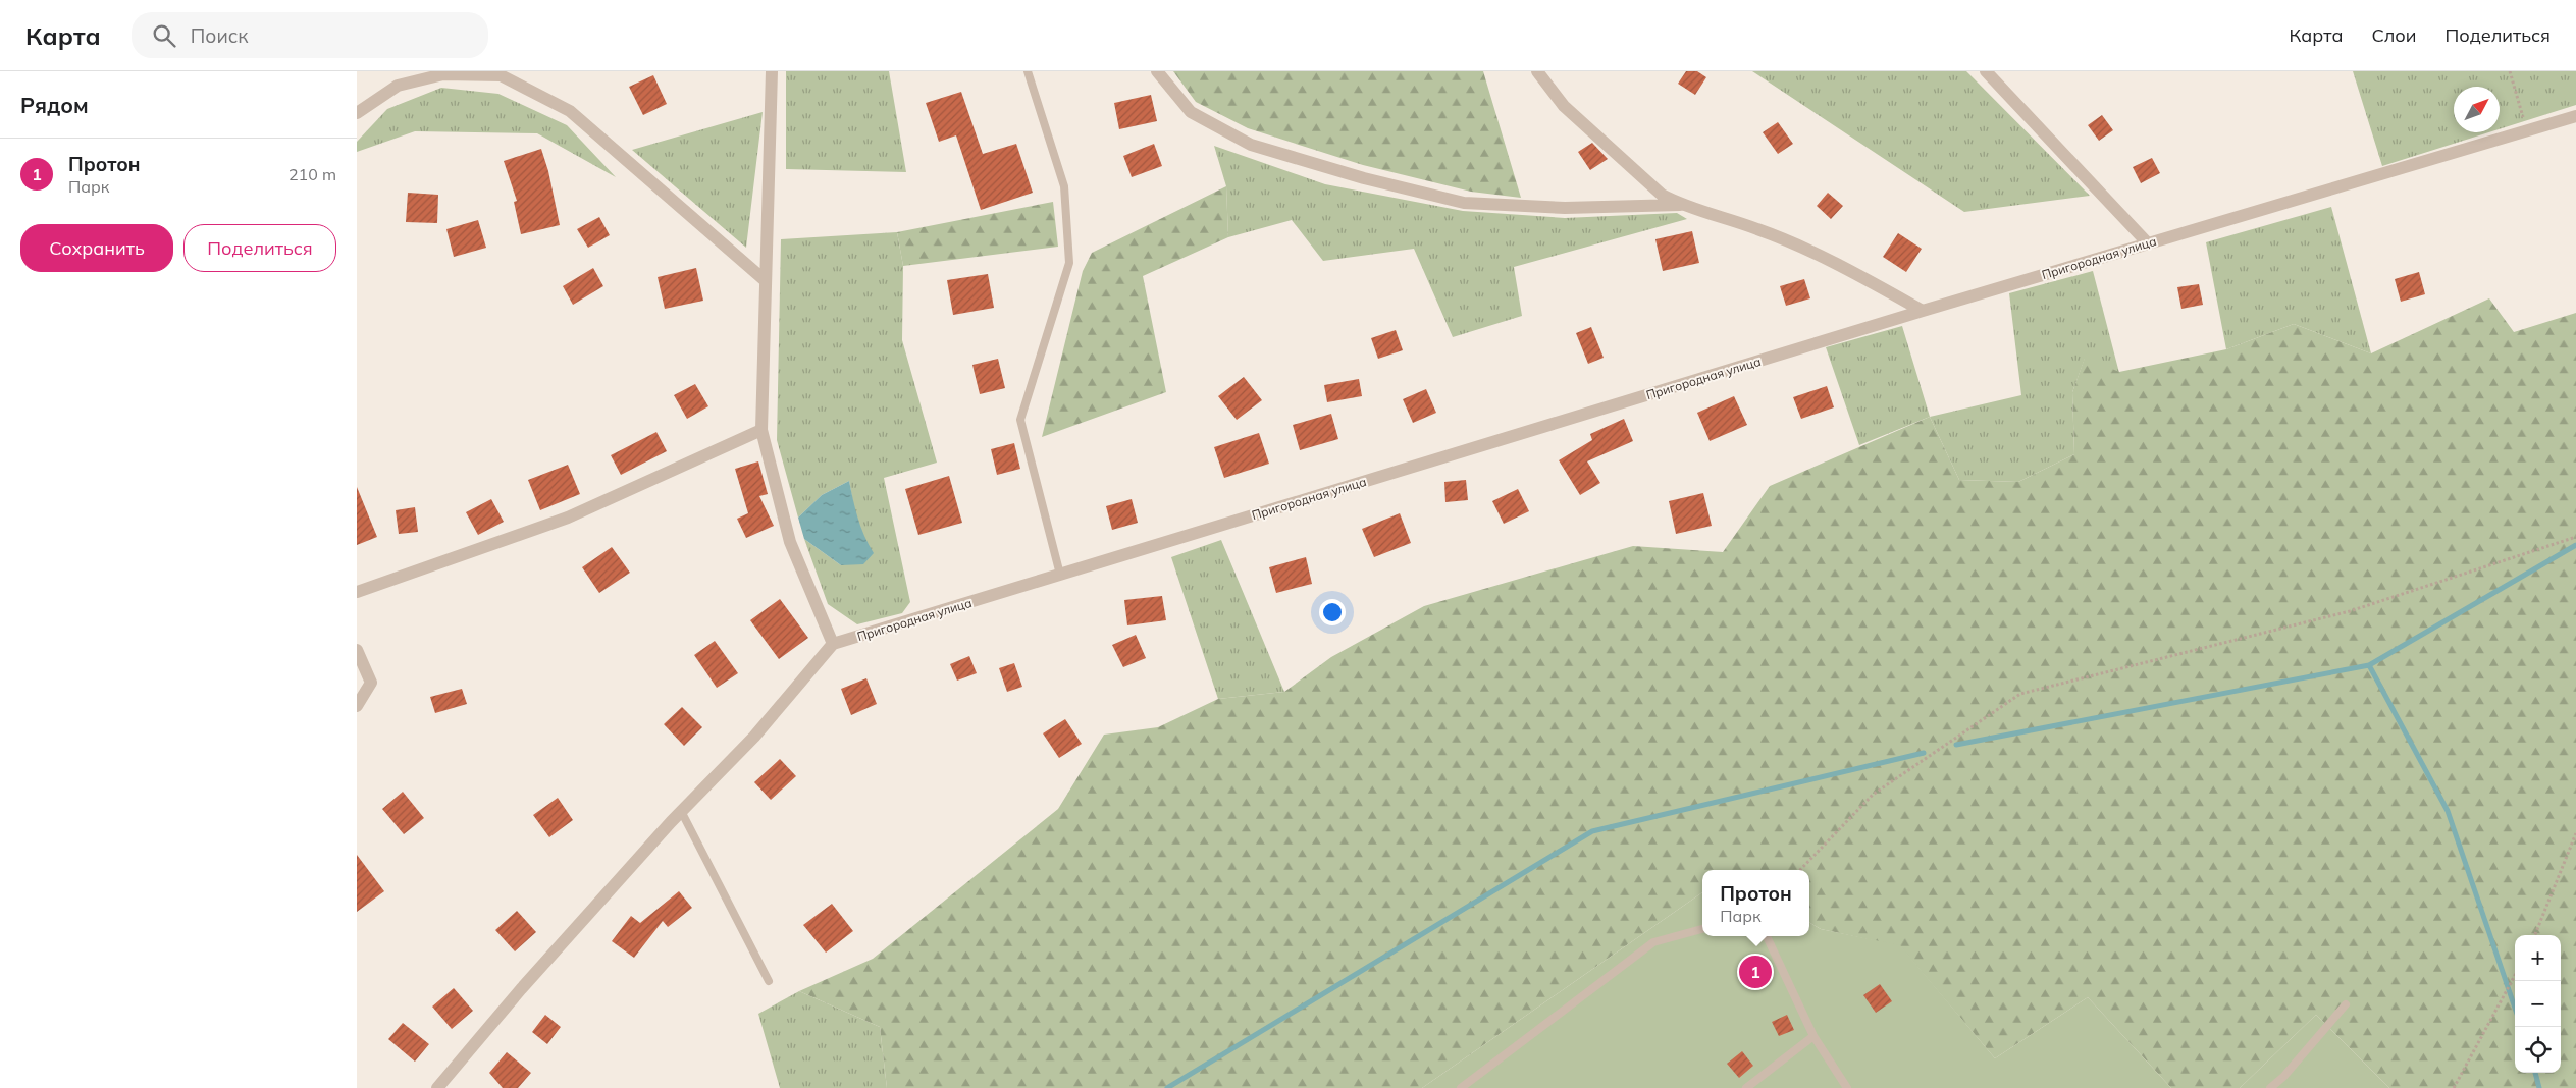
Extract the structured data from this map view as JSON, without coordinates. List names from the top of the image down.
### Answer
{
  "streets": {
    "street": ["Пригородная улица"]
  },
  "north": "top right",
  "page": {
    "header": "Карта",
    "search": "Поиск",
    "nav": ["Карта", "Слои", "Поделиться"],
    "heading": "Рядом",
    "list": [
      {
        "mark": "1",
        "name": "Протон",
        "note": "Парк",
        "value": "210 m"
      }
    ],
    "buttons": ["Сохранить", "Поделиться"],
    "popup": ["Протон", "Парк"],
    "map_buttons": ["+", "−"],
    "pins": "1"
  }
}
